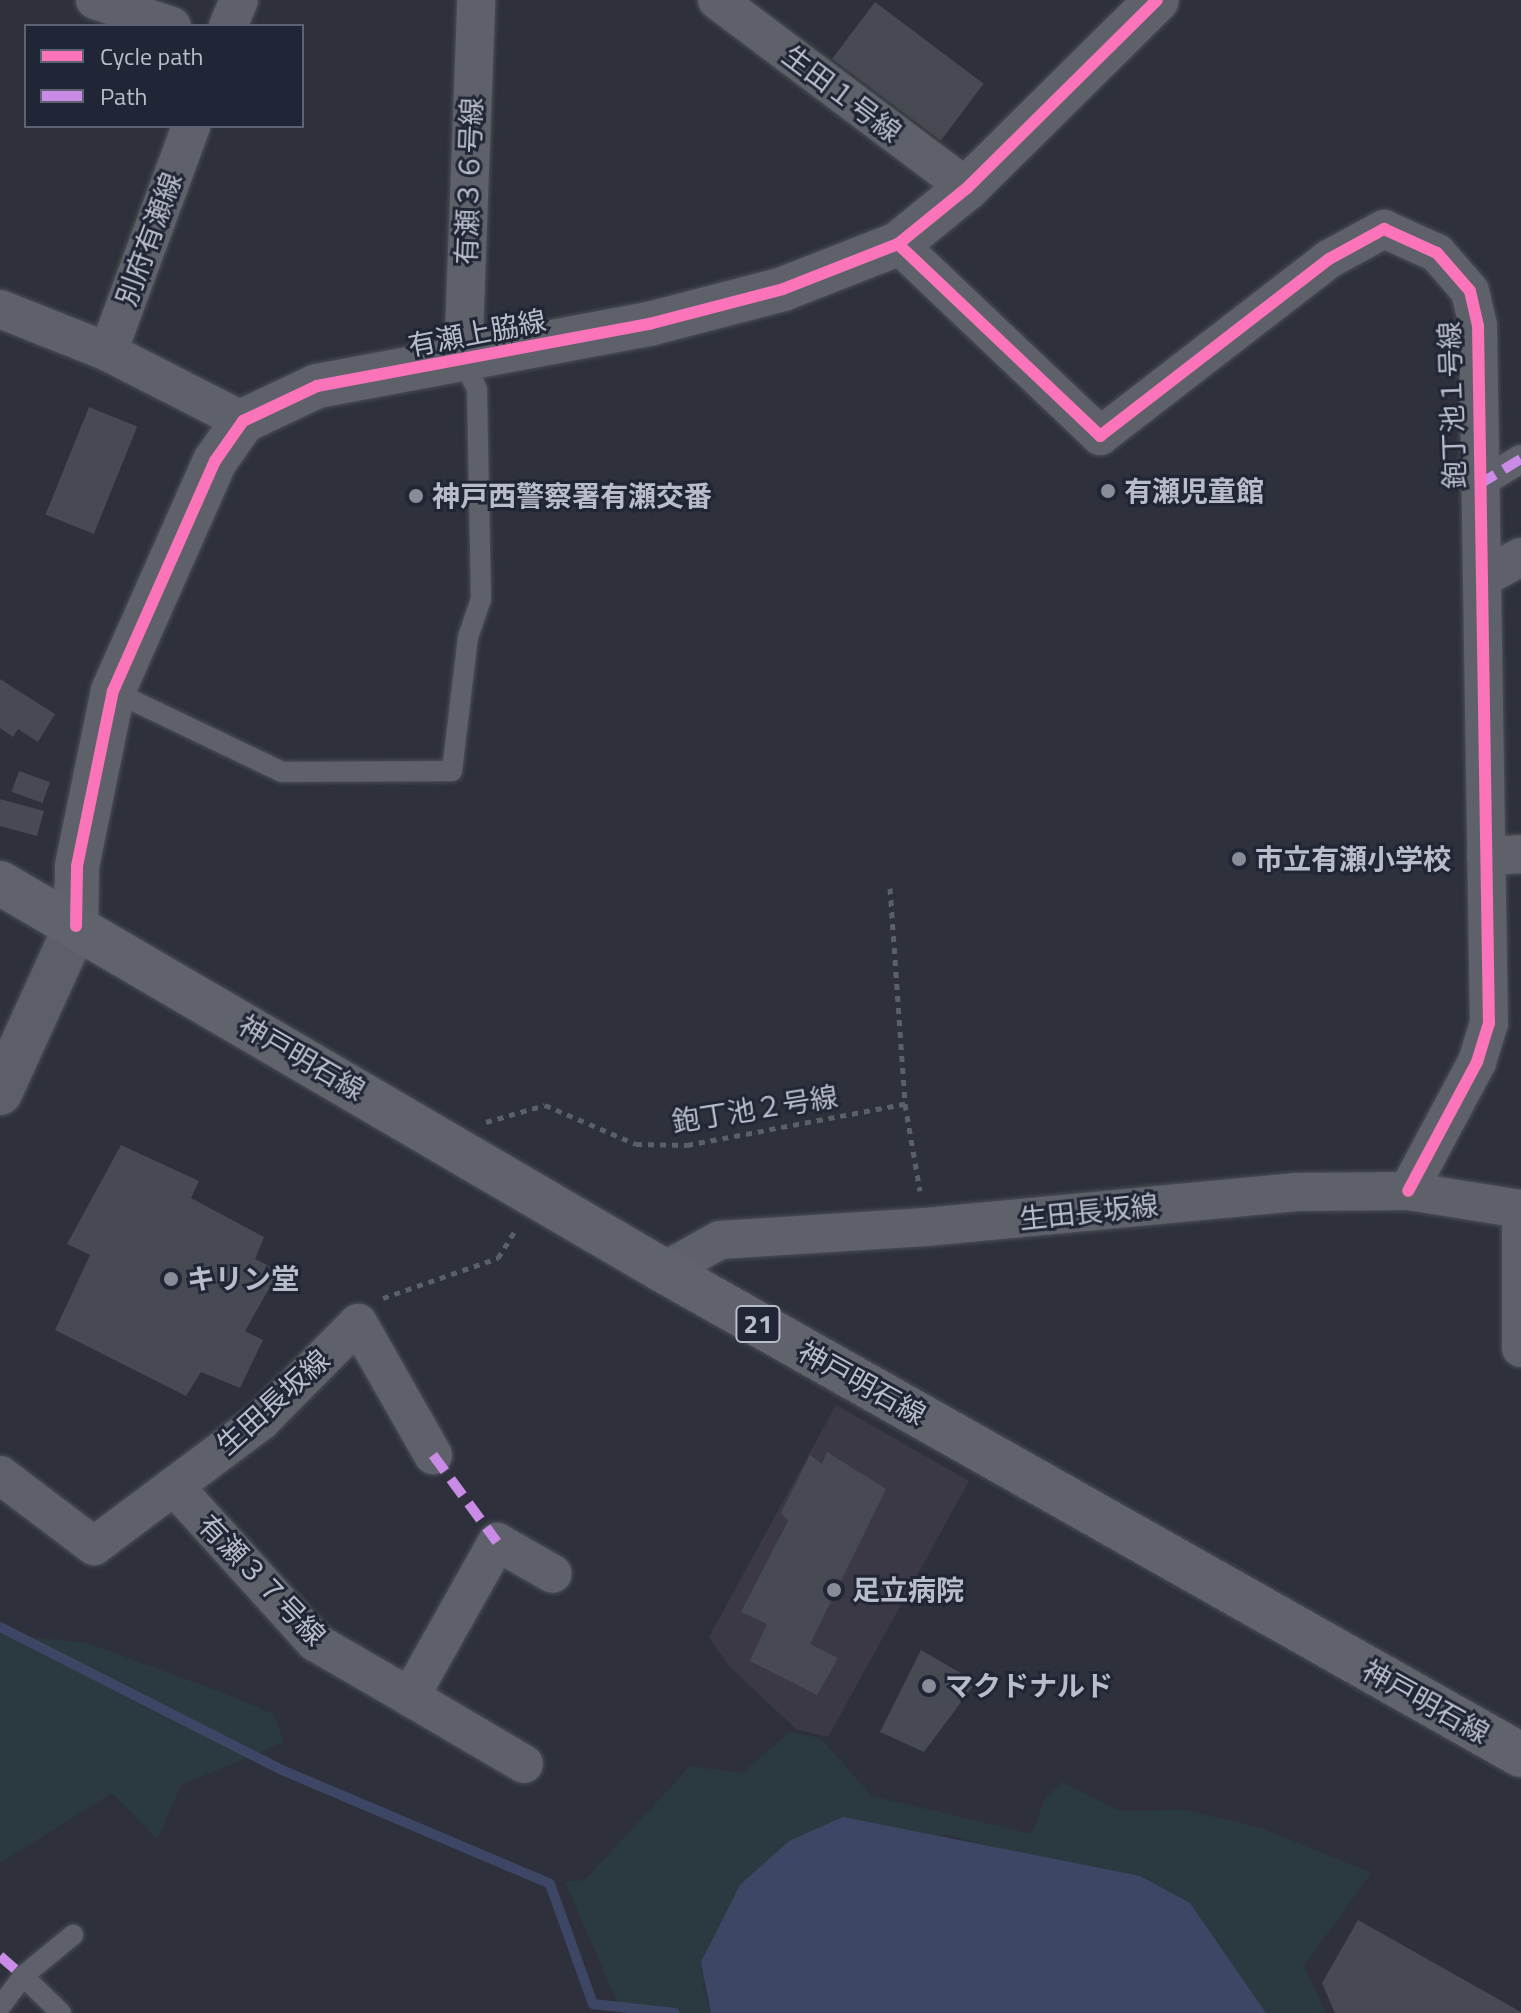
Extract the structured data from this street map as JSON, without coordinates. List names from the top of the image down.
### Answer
{
  "streets": {
    "main road": ["神戸明石線", "21"],
    "street": [
      "生田１号線",
      "有瀬３６号線",
      "別府有瀬線",
      "有瀬上脇線",
      "鉋丁池１号線",
      "生田長坂線",
      "有瀬３７号線"
    ],
    "path": ["鉋丁池２号線"]
  },
  "crossings": [
    ["生田１号線", "有瀬上脇線"],
    ["有瀬３６号線", "有瀬上脇線"],
    ["有瀬上脇線", "鉋丁池１号線"],
    ["有瀬上脇線", "神戸明石線"],
    ["鉋丁池１号線", "生田長坂線"],
    ["神戸明石線", "鉋丁池２号線"],
    ["神戸明石線", "生田長坂線"],
    ["生田長坂線", "有瀬３７号線"]
  ],
  "places": [
    "有瀬児童館",
    "神戸西警察署有瀬交番",
    "市立有瀬小学校",
    "キリン堂",
    "足立病院",
    "マクドナルド"
  ],
  "legend": ["Cycle path", "Path"]
}
